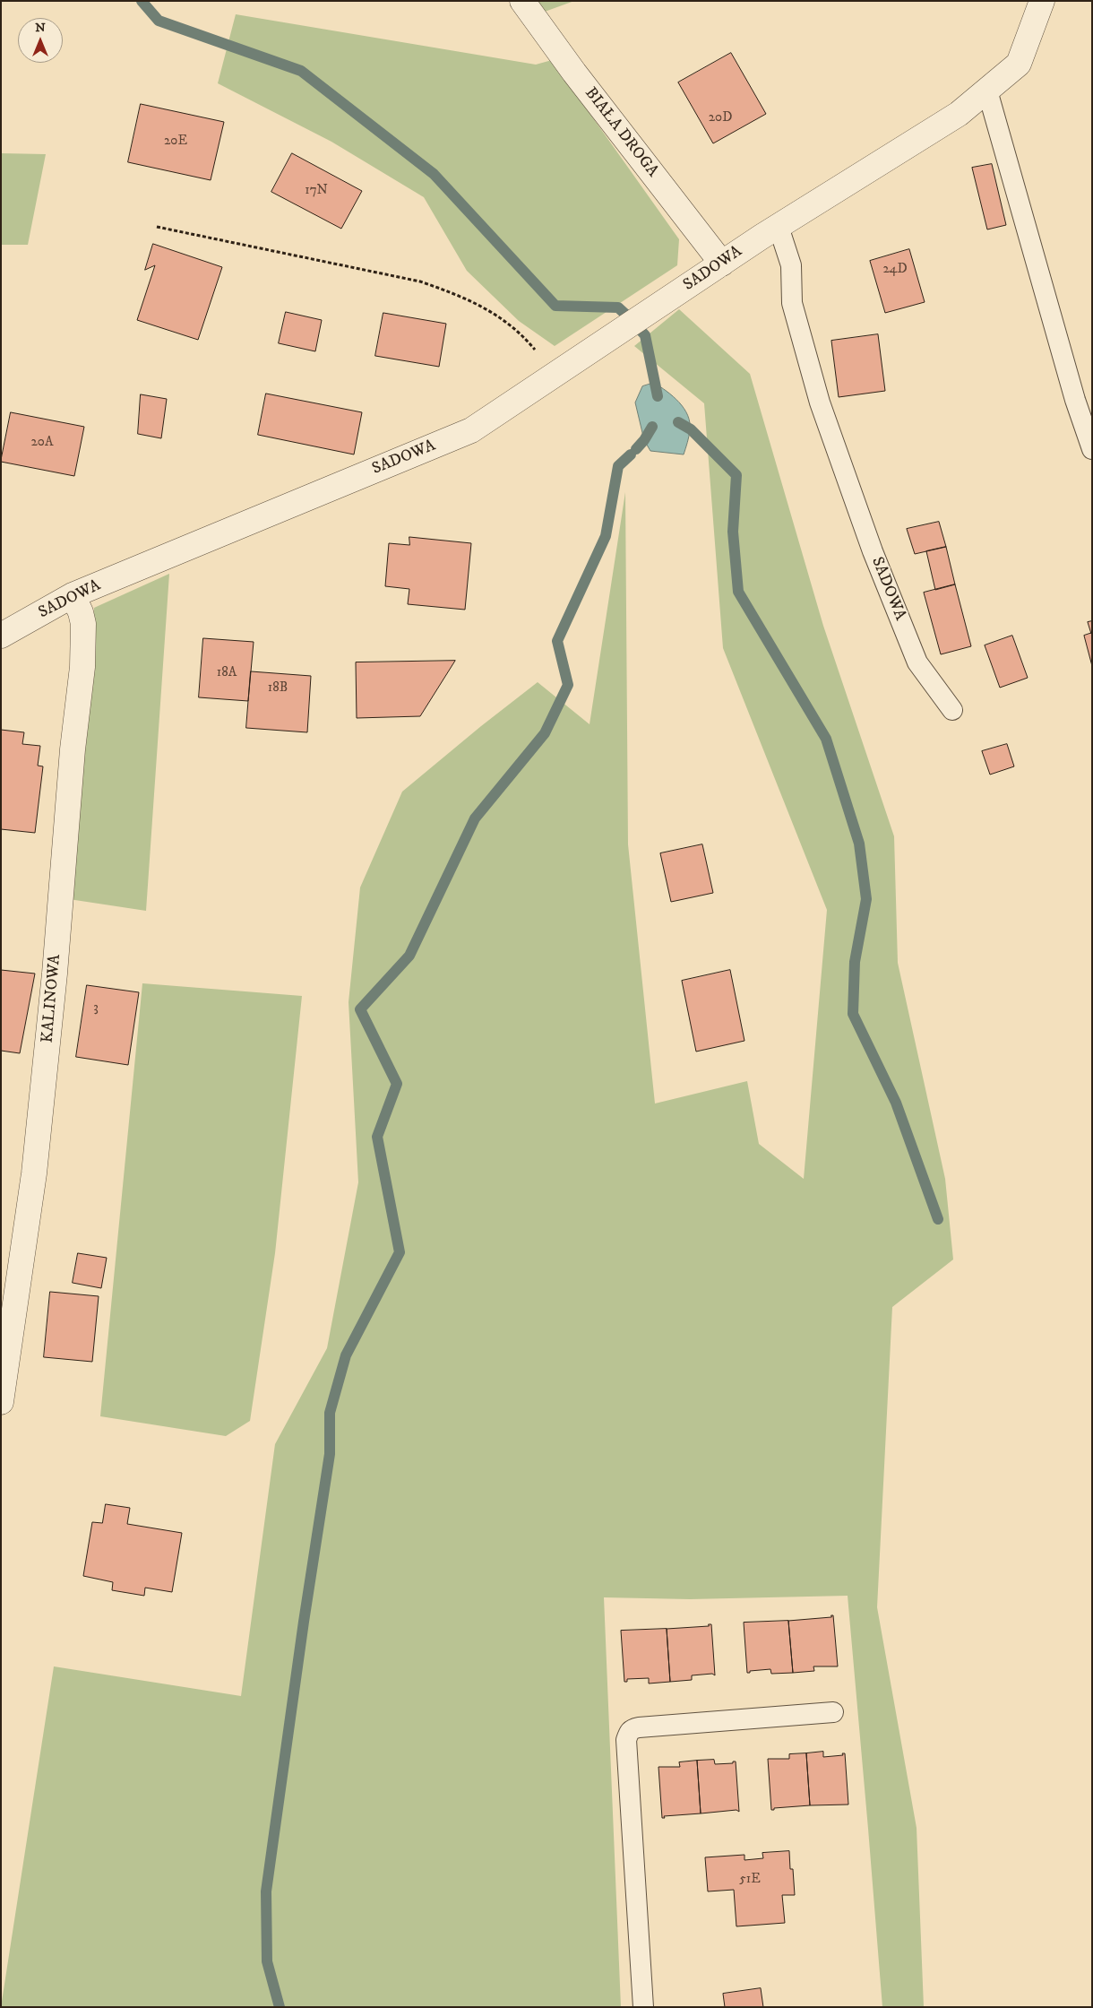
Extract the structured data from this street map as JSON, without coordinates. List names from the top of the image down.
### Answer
{
  "streets": {
    "street": ["BIAŁA DROGA", "SADOWA", "KALINOWA"]
  },
  "crossings": [
    ["BIAŁA DROGA", "SADOWA"],
    ["SADOWA", "KALINOWA"]
  ],
  "house_numbers": [
    "20D",
    "20E",
    "17N",
    "24D",
    "20A",
    "18A",
    "18B",
    "3",
    "51E"
  ],
  "north": "top"
}
